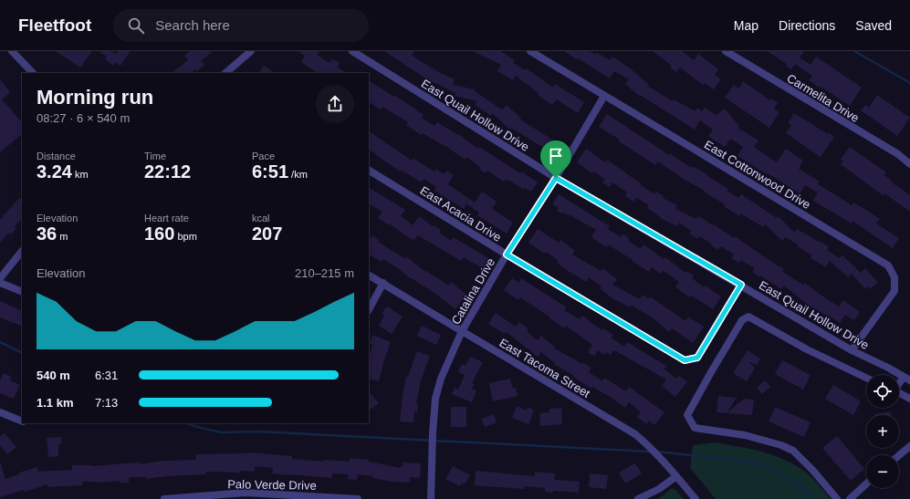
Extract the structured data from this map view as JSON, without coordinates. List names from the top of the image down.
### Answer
{
  "streets": {
    "street": [
      "Carmelita Drive",
      "East Quail Hollow Drive",
      "East Cottonwood Drive",
      "East Acacia Drive",
      "Catalina Drive",
      "East Tacoma Street",
      "Palo Verde Drive"
    ]
  },
  "crossings": [
    ["East Quail Hollow Drive", "East Cottonwood Drive"],
    ["East Quail Hollow Drive", "East Acacia Drive"],
    ["East Quail Hollow Drive", "Catalina Drive"],
    ["East Cottonwood Drive", "Catalina Drive"],
    ["East Acacia Drive", "Catalina Drive"],
    ["Catalina Drive", "East Tacoma Street"]
  ],
  "page": {
    "header": "Fleetfoot",
    "search": "Search here",
    "nav": ["Map", "Directions", "Saved"],
    "heading": ["Morning run", "08:27 · 6 × 540 m"],
    "stats": [
      ["Distance", "3.24 km"],
      ["Time", "22:12"],
      ["Pace", "6:51 /km"],
      ["Elevation", "36 m"],
      ["Heart rate", "160 bpm"],
      ["kcal", "207"]
    ],
    "chart": ["Elevation", "210–215 m"],
    "list": [
      {
        "name": "540 m",
        "note": "6:31"
      },
      {
        "name": "1.1 km",
        "note": "7:13"
      }
    ],
    "map_buttons": ["+", "−"]
  }
}
